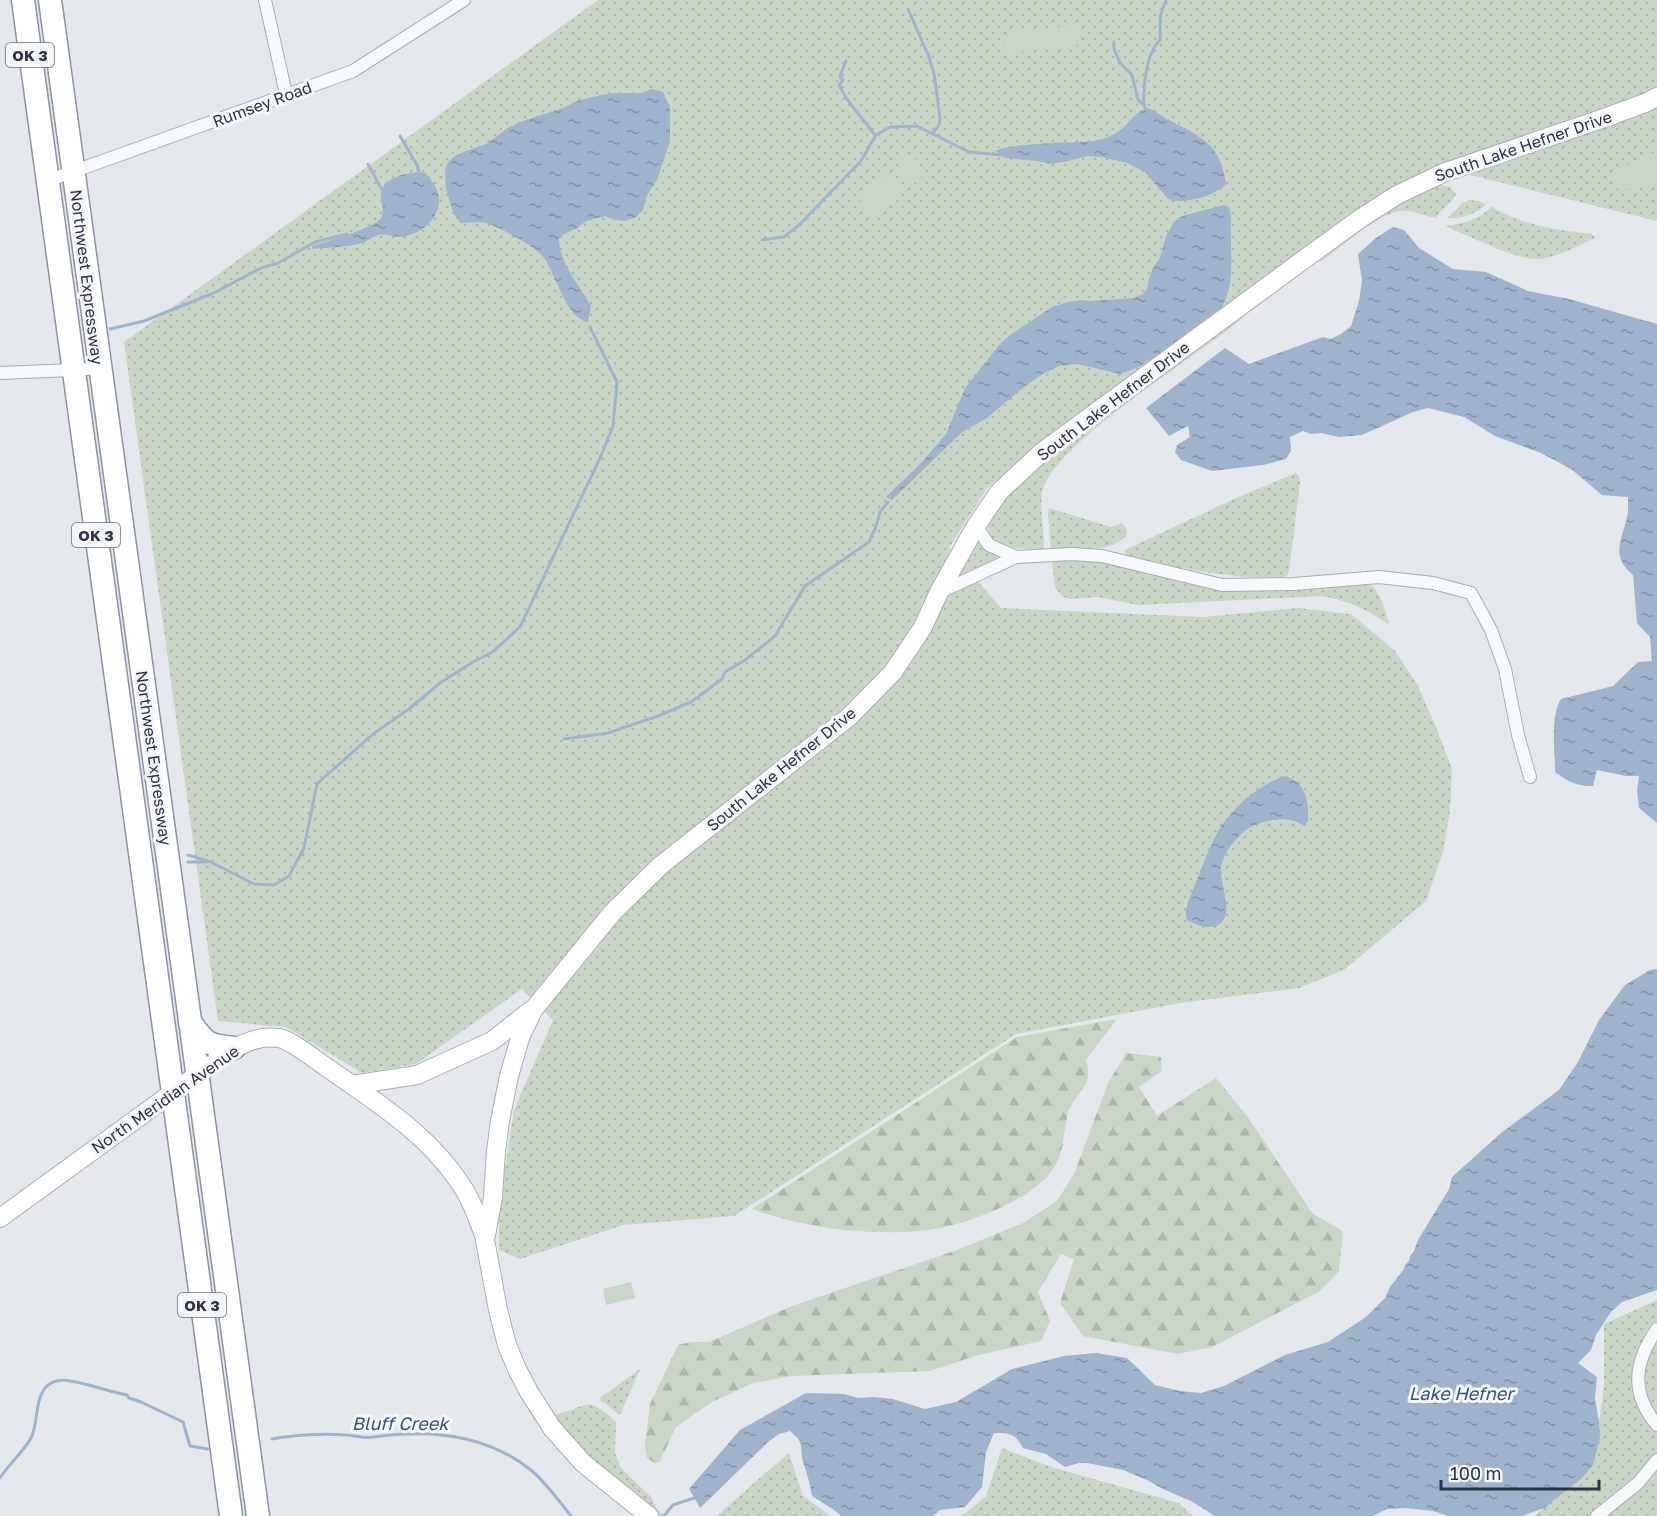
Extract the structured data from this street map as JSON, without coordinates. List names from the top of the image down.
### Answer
{
  "streets": {
    "highway": ["OK 3", "Northwest Expressway"],
    "street": ["Rumsey Road", "South Lake Hefner Drive", "North Meridian Avenue"]
  },
  "crossings": [
    ["Rumsey Road", "Northwest Expressway"],
    ["South Lake Hefner Drive", "North Meridian Avenue"],
    ["Northwest Expressway", "North Meridian Avenue"]
  ],
  "water": ["Lake Hefner", "Bluff Creek"],
  "scale_bar": "100 m"
}
